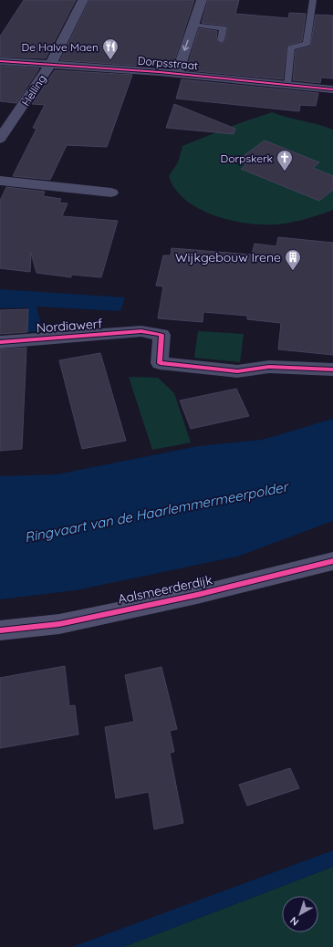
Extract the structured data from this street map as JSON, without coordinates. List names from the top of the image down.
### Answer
{
  "streets": {
    "street": [
      "Dorpsstraat",
      "Helling",
      "Nordiawerf",
      "Aalsmeerderdijk"
    ]
  },
  "crossings": [
    ["Dorpsstraat", "Helling"]
  ],
  "water": ["Ringvaart van de Haarlemmermeerpolder"],
  "places": {
    "restaurant": ["De Halve Maen"],
    "church": ["Dorpskerk"],
    "building": ["Wijkgebouw Irene"]
  },
  "north": "bottom left"
}
